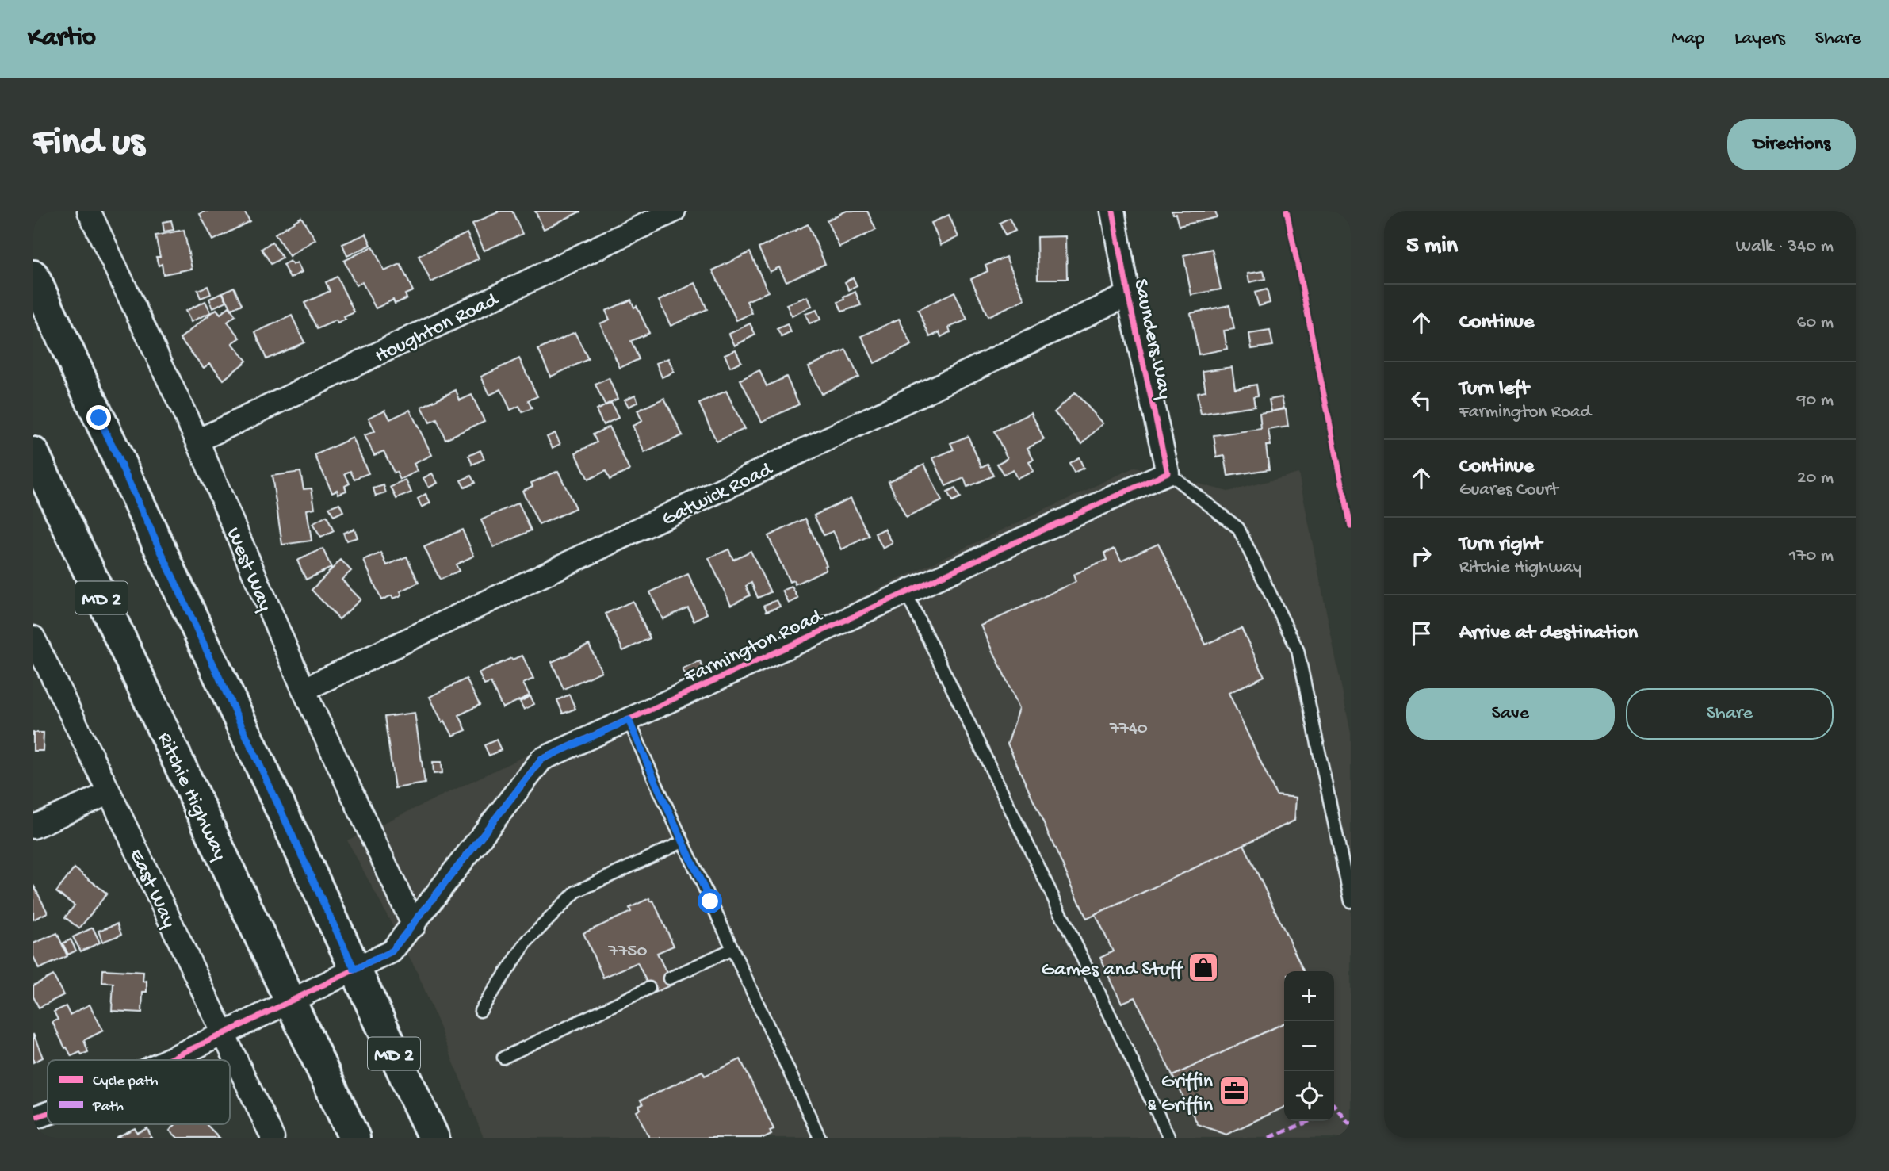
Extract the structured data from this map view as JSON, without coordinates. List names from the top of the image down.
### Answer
{
  "streets": {
    "main road": ["MD 2", "Ritchie Highway"],
    "street": [
      "Houghton Road",
      "Saunders Way",
      "Gatwick Road",
      "West Way",
      "Farmington Road",
      "East Way"
    ]
  },
  "crossings": [
    ["Houghton Road", "West Way"],
    ["Saunders Way", "Gatwick Road"],
    ["Saunders Way", "Farmington Road"],
    ["Gatwick Road", "West Way"],
    ["West Way", "Farmington Road"],
    ["MD 2", "Farmington Road"],
    ["Farmington Road", "Ritchie Highway"],
    ["Farmington Road", "East Way"]
  ],
  "places": {
    "shop": ["Games and Stuff"],
    "office": ["Griffin & Griffin"]
  },
  "house_numbers": ["7740", "7750"],
  "legend": ["Cycle path", "Path"],
  "page": {
    "header": "Kartio",
    "nav": ["Map", "Layers", "Share"],
    "buttons": [
      "Directions",
      ["Save", "Share"]
    ],
    "title": "Find us",
    "heading": ["5 min", "Walk · 340 m"],
    "list": [
      ["Continue", "60 m"],
      ["Turn left", "Farmington Road", "90 m"],
      ["Continue", "Guares Court", "20 m"],
      ["Turn right", "Ritchie Highway", "170 m"],
      "Arrive at destination"
    ],
    "map_buttons": ["+", "−"]
  }
}
